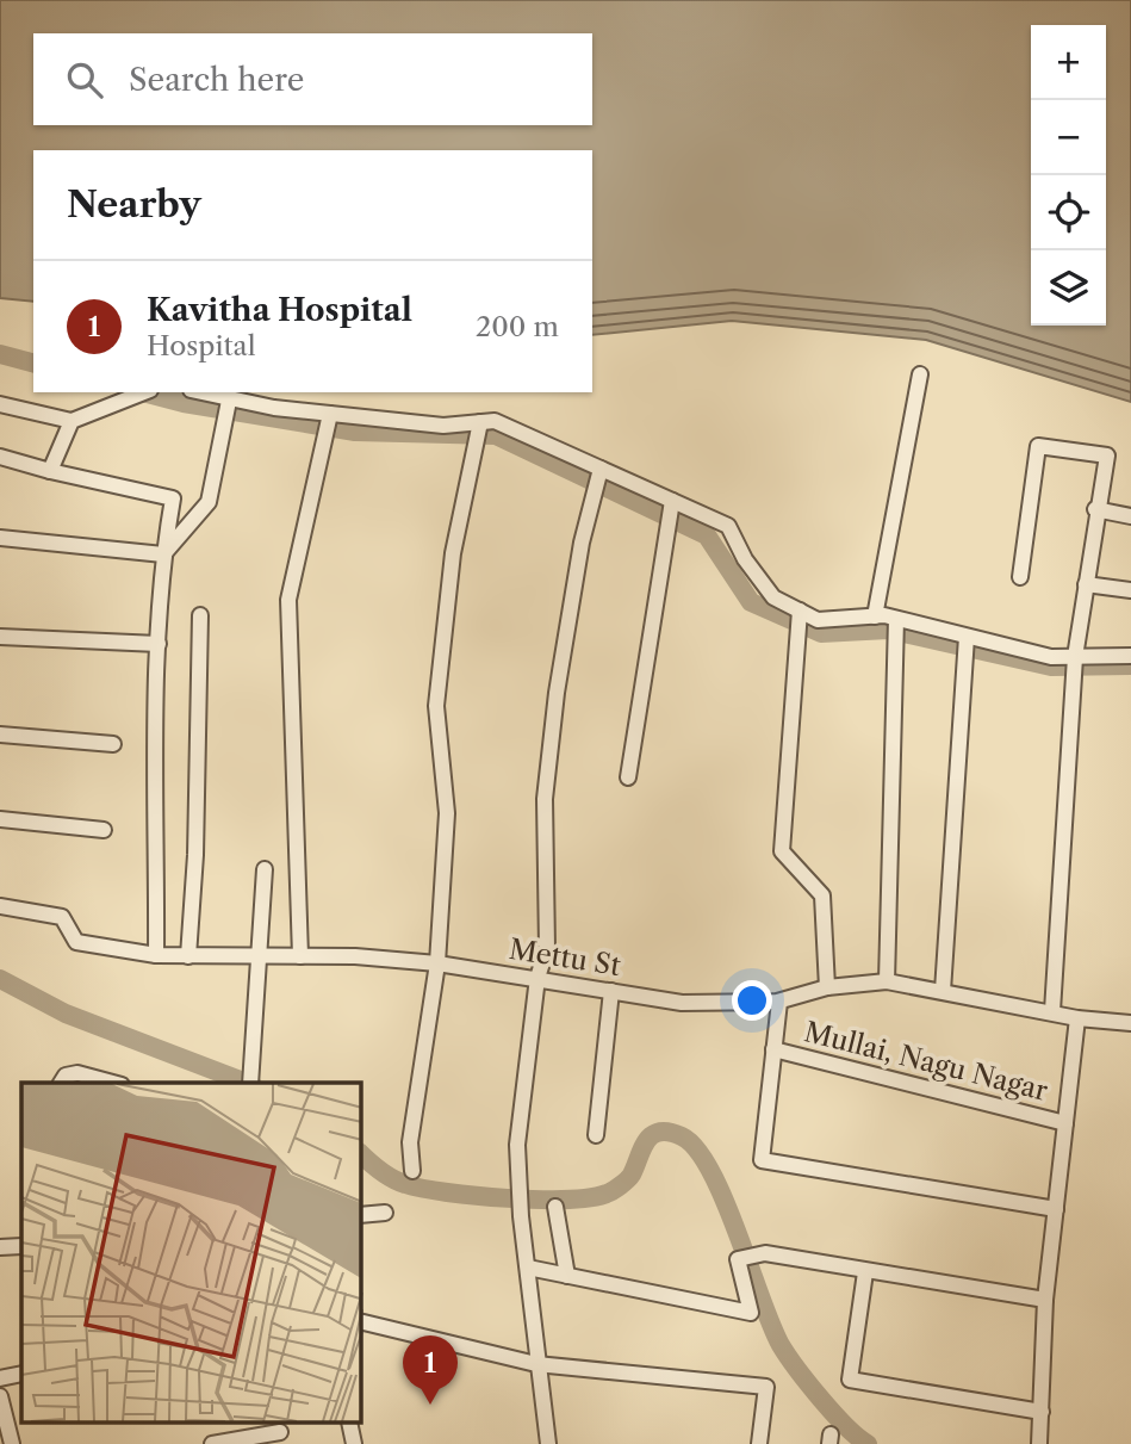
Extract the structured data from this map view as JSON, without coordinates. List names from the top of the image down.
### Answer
{
  "streets": {
    "street": ["Mettu St", "Mullai, Nagu Nagar"]
  },
  "page": {
    "map_buttons": ["+", "−"],
    "search": "Search here",
    "heading": "Nearby",
    "list": [
      {
        "mark": "1",
        "name": "Kavitha Hospital",
        "note": "Hospital",
        "value": "200 m"
      }
    ],
    "pins": "1"
  }
}
